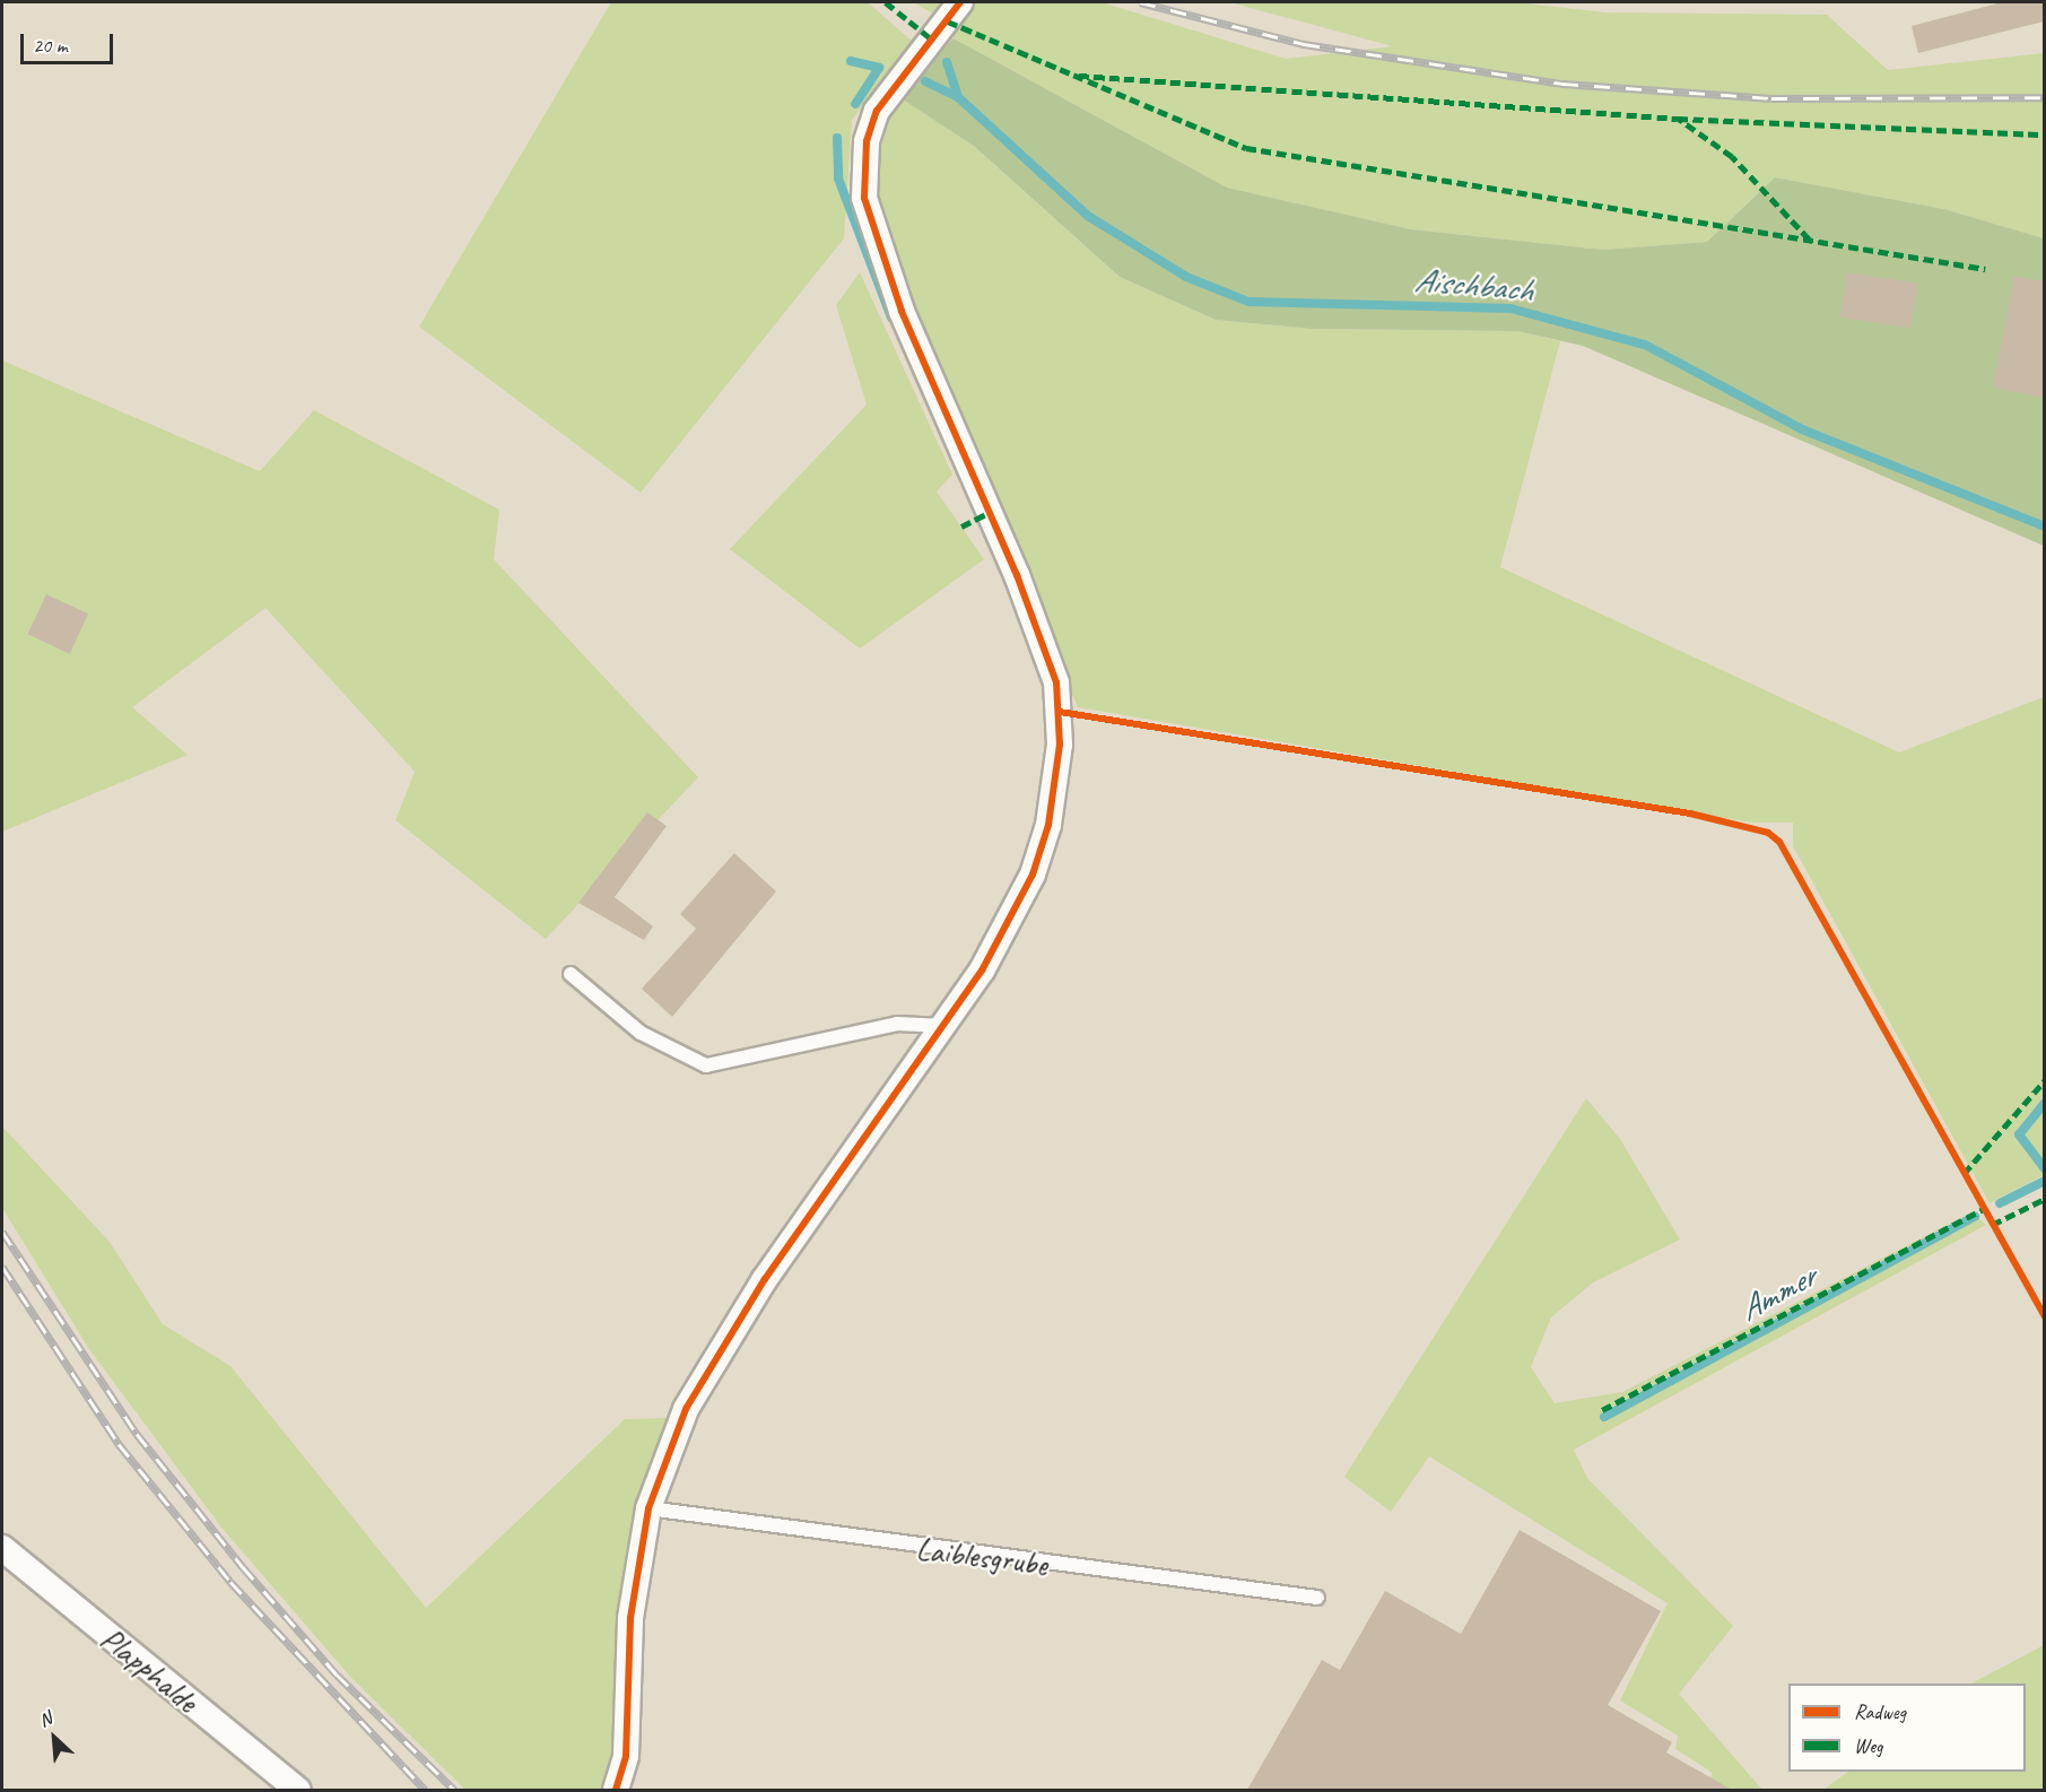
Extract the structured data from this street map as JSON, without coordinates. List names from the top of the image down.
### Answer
{
  "streets": {
    "street": ["Plapphalde"],
    "lane": ["Laiblesgrube"]
  },
  "water": ["Aischbach", "Ammer"],
  "legend": ["Radweg", "Weg"],
  "scale_bar": "20 m",
  "north": "top left"
}
